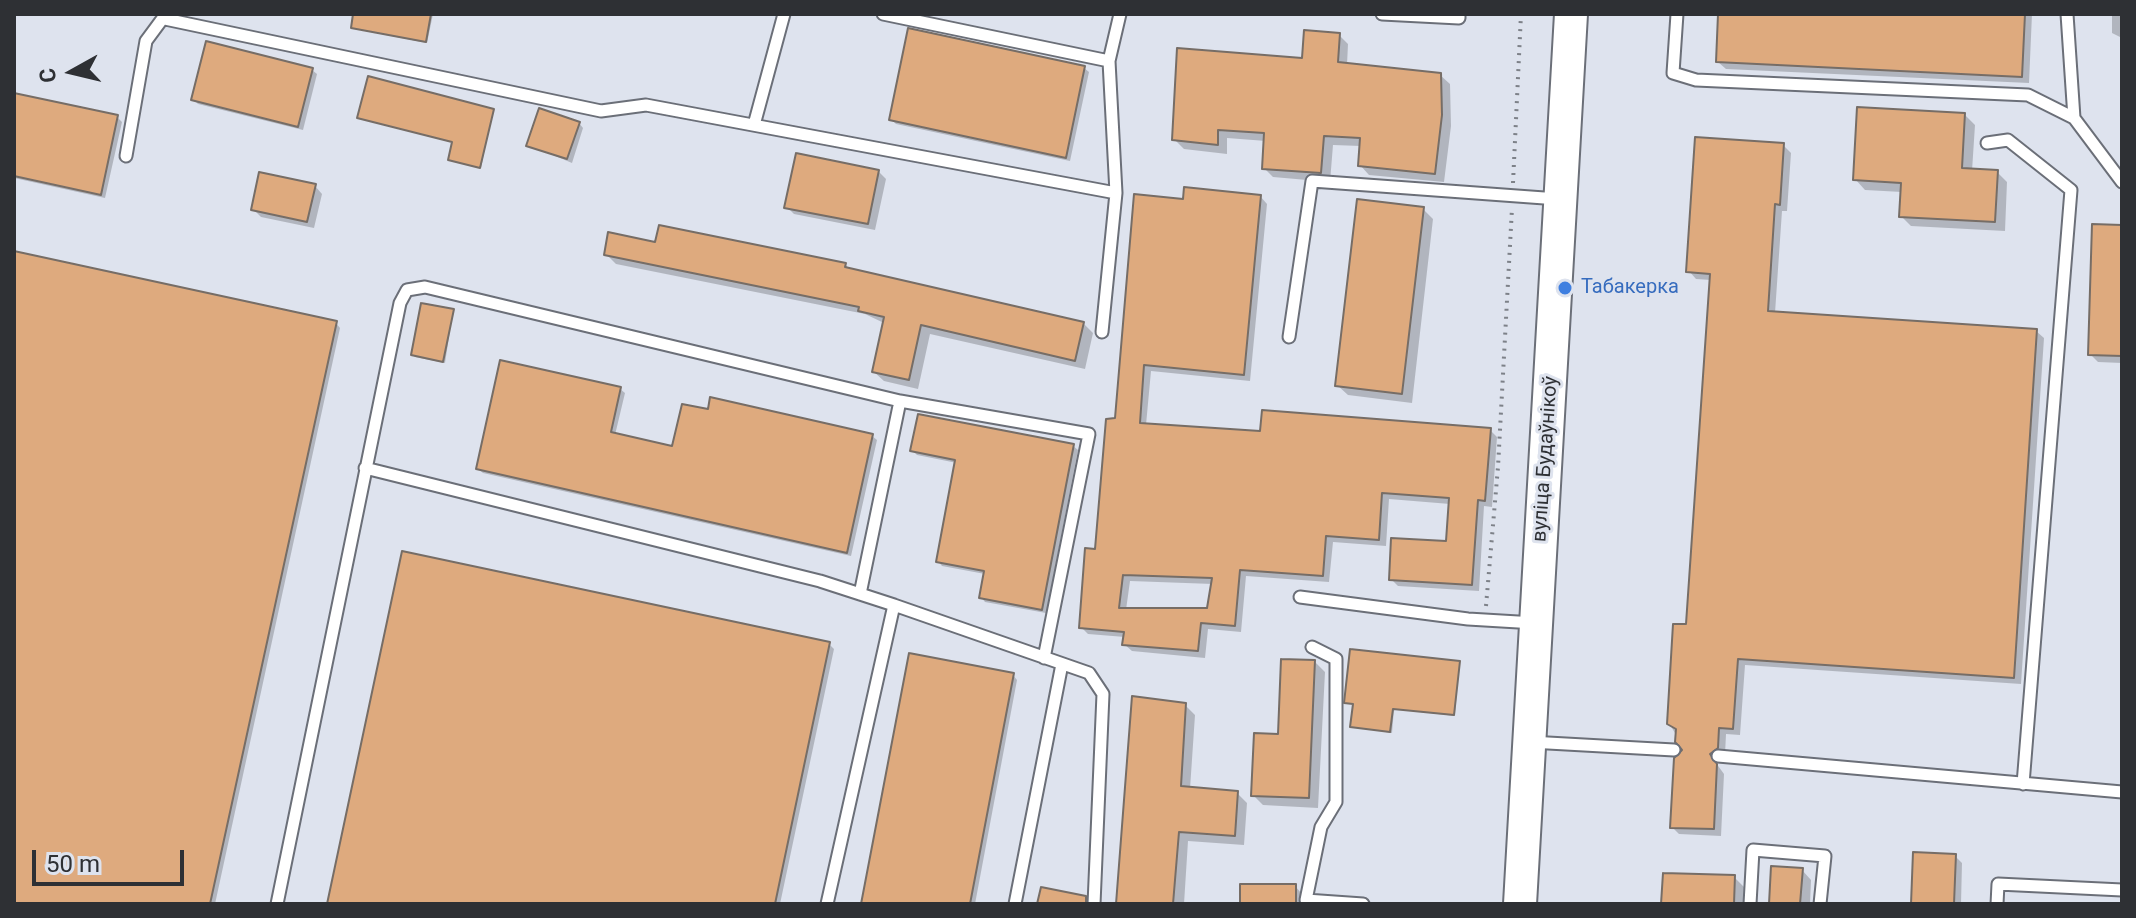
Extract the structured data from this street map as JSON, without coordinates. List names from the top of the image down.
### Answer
{
  "streets": {
    "main road": ["вуліца Будаўнікоў"]
  },
  "places": ["Табакерка"],
  "scale_bar": "50 m",
  "north": "left"
}
